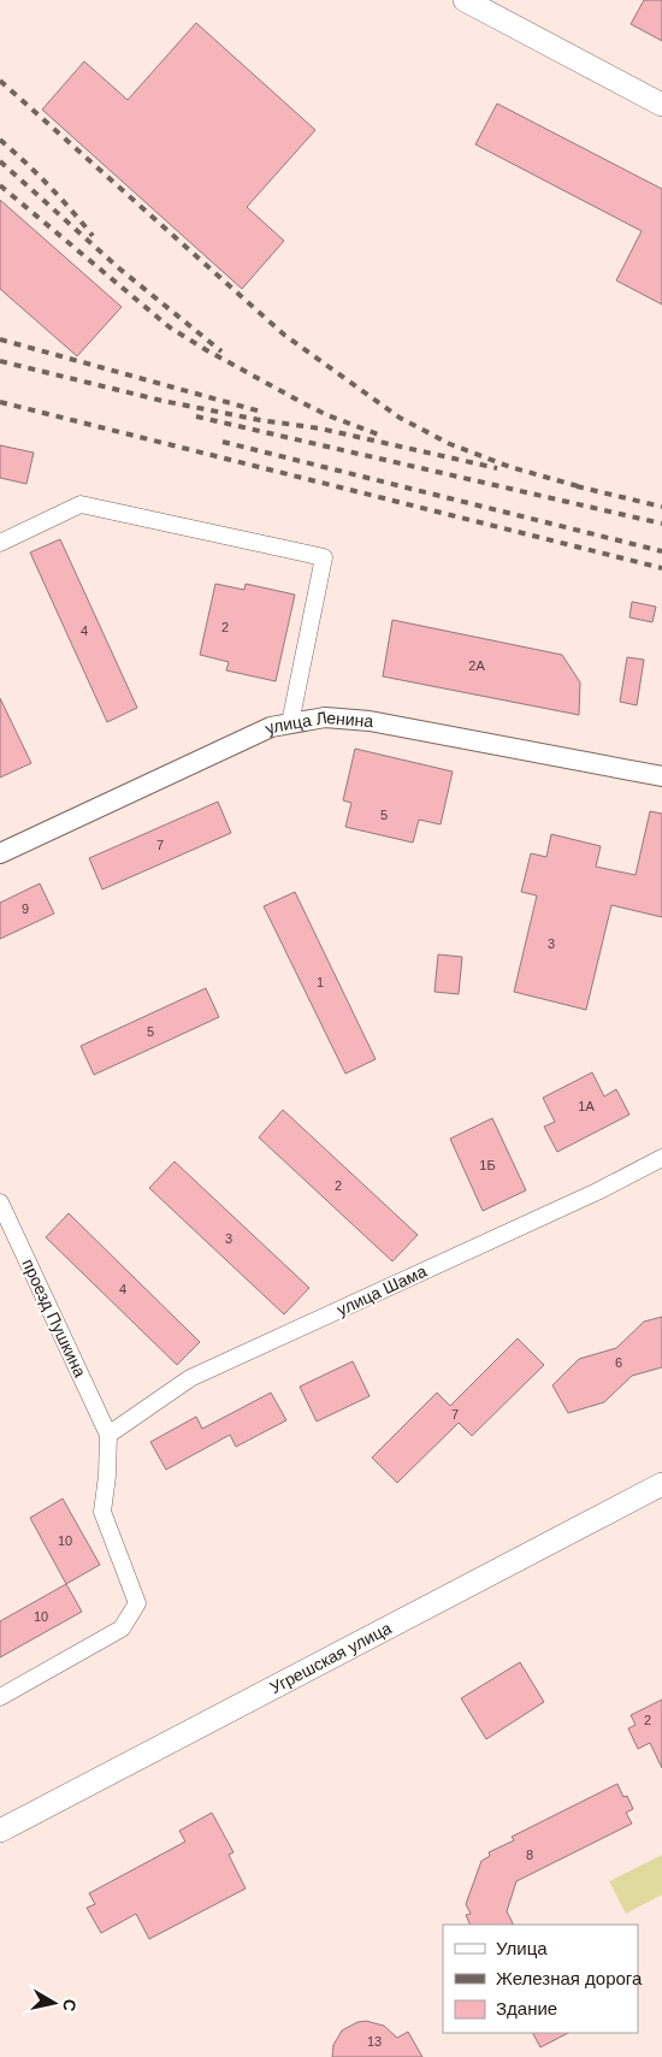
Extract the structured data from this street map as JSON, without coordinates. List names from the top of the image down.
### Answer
{
  "streets": {
    "main road": ["Угрешская улица"],
    "street": ["улица Ленина", "улица Шама", "проезд Пушкина"]
  },
  "crossings": [
    ["улица Шама", "проезд Пушкина"]
  ],
  "house_numbers": [
    "2",
    "4",
    "2А",
    "5",
    "7",
    "9",
    "3",
    "1",
    "5",
    "1А",
    "1Б",
    "2",
    "3",
    "4",
    "6",
    "7",
    "10",
    "10",
    "2",
    "8",
    "13"
  ],
  "legend": ["Улица", "Железная дорога", "Здание"],
  "north": "right"
}
